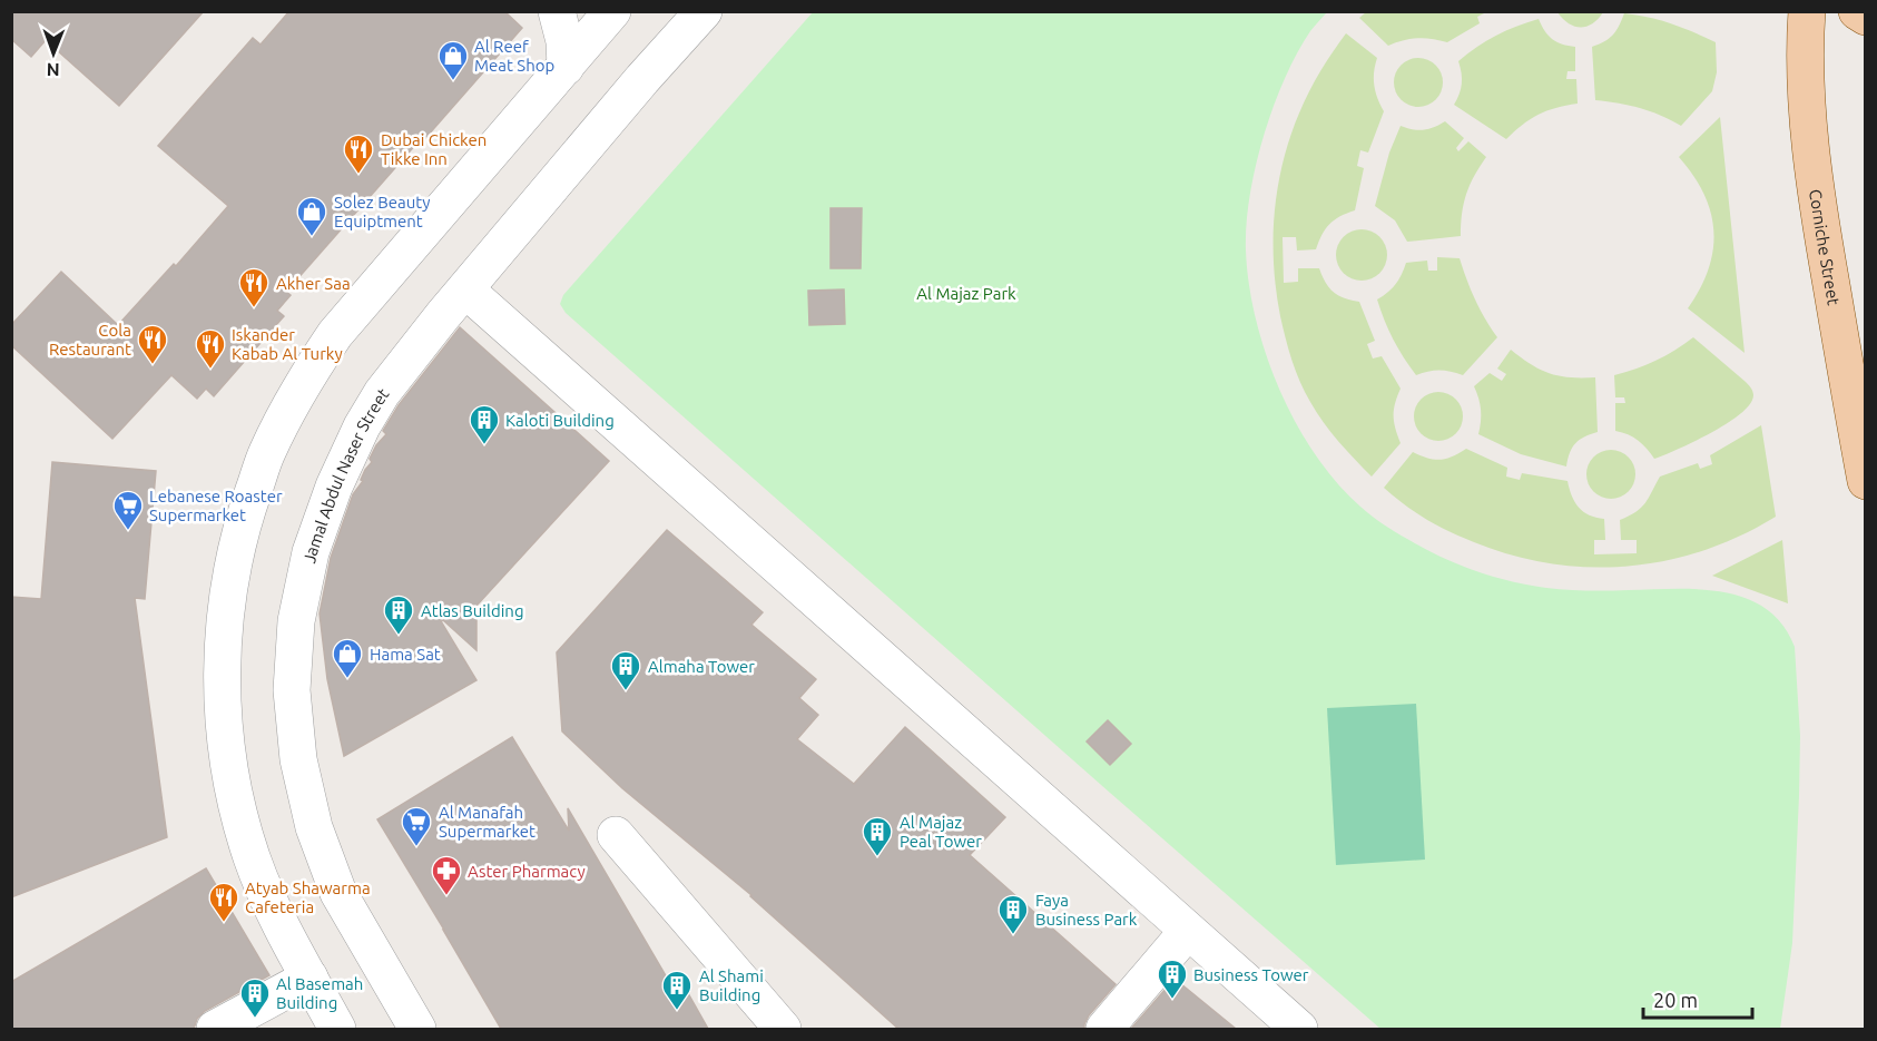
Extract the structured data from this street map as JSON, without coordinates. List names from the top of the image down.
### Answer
{
  "streets": {
    "main road": ["Corniche Street"],
    "street": ["Jamal Abdul Naser Street"]
  },
  "parks": ["Al Majaz Park"],
  "places": {
    "shop": ["Al Reef Meat Shop", "Solez Beauty Equiptment", "Hama Sat"],
    "restaurant": [
      "Dubai Chicken Tikke Inn",
      "Akher Saa",
      "Cola Restaurant",
      "Iskander Kabab Al Turky",
      "Atyab Shawarma Cafeteria"
    ],
    "building": [
      "Kaloti Building",
      "Atlas Building",
      "Almaha Tower",
      "Al Majaz Peal Tower",
      "Faya Business Park",
      "Business Tower",
      "Al Shami Building",
      "Al Basemah Building"
    ],
    "supermarket": ["Lebanese Roaster Supermarket", "Al Manafah Supermarket"],
    "pharmacy": ["Aster Pharmacy"]
  },
  "scale_bar": "20 m",
  "north": "bottom"
}
